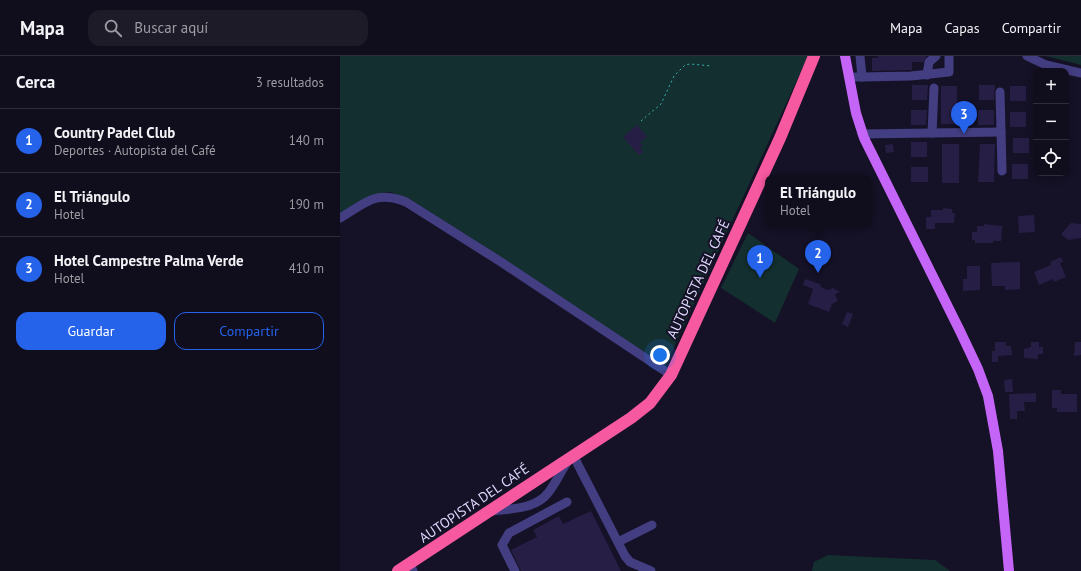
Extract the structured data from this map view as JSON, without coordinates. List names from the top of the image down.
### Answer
{
  "streets": {
    "highway": ["AUTOPISTA DEL CAFÉ"]
  },
  "page": {
    "header": "Mapa",
    "search": "Buscar aquí",
    "nav": ["Mapa", "Capas", "Compartir"],
    "heading": ["Cerca", "3 resultados"],
    "map_buttons": ["+", "−"],
    "pins": ["3", "2", "1"],
    "list": [
      {
        "mark": "1",
        "name": "Country Padel Club",
        "note": "Deportes · Autopista del Café",
        "value": "140 m"
      },
      {
        "mark": "2",
        "name": "El Triángulo",
        "note": "Hotel",
        "value": "190 m"
      },
      {
        "mark": "3",
        "name": "Hotel Campestre Palma Verde",
        "note": "Hotel",
        "value": "410 m"
      }
    ],
    "popup": ["El Triángulo", "Hotel"],
    "buttons": ["Guardar", "Compartir"]
  }
}
